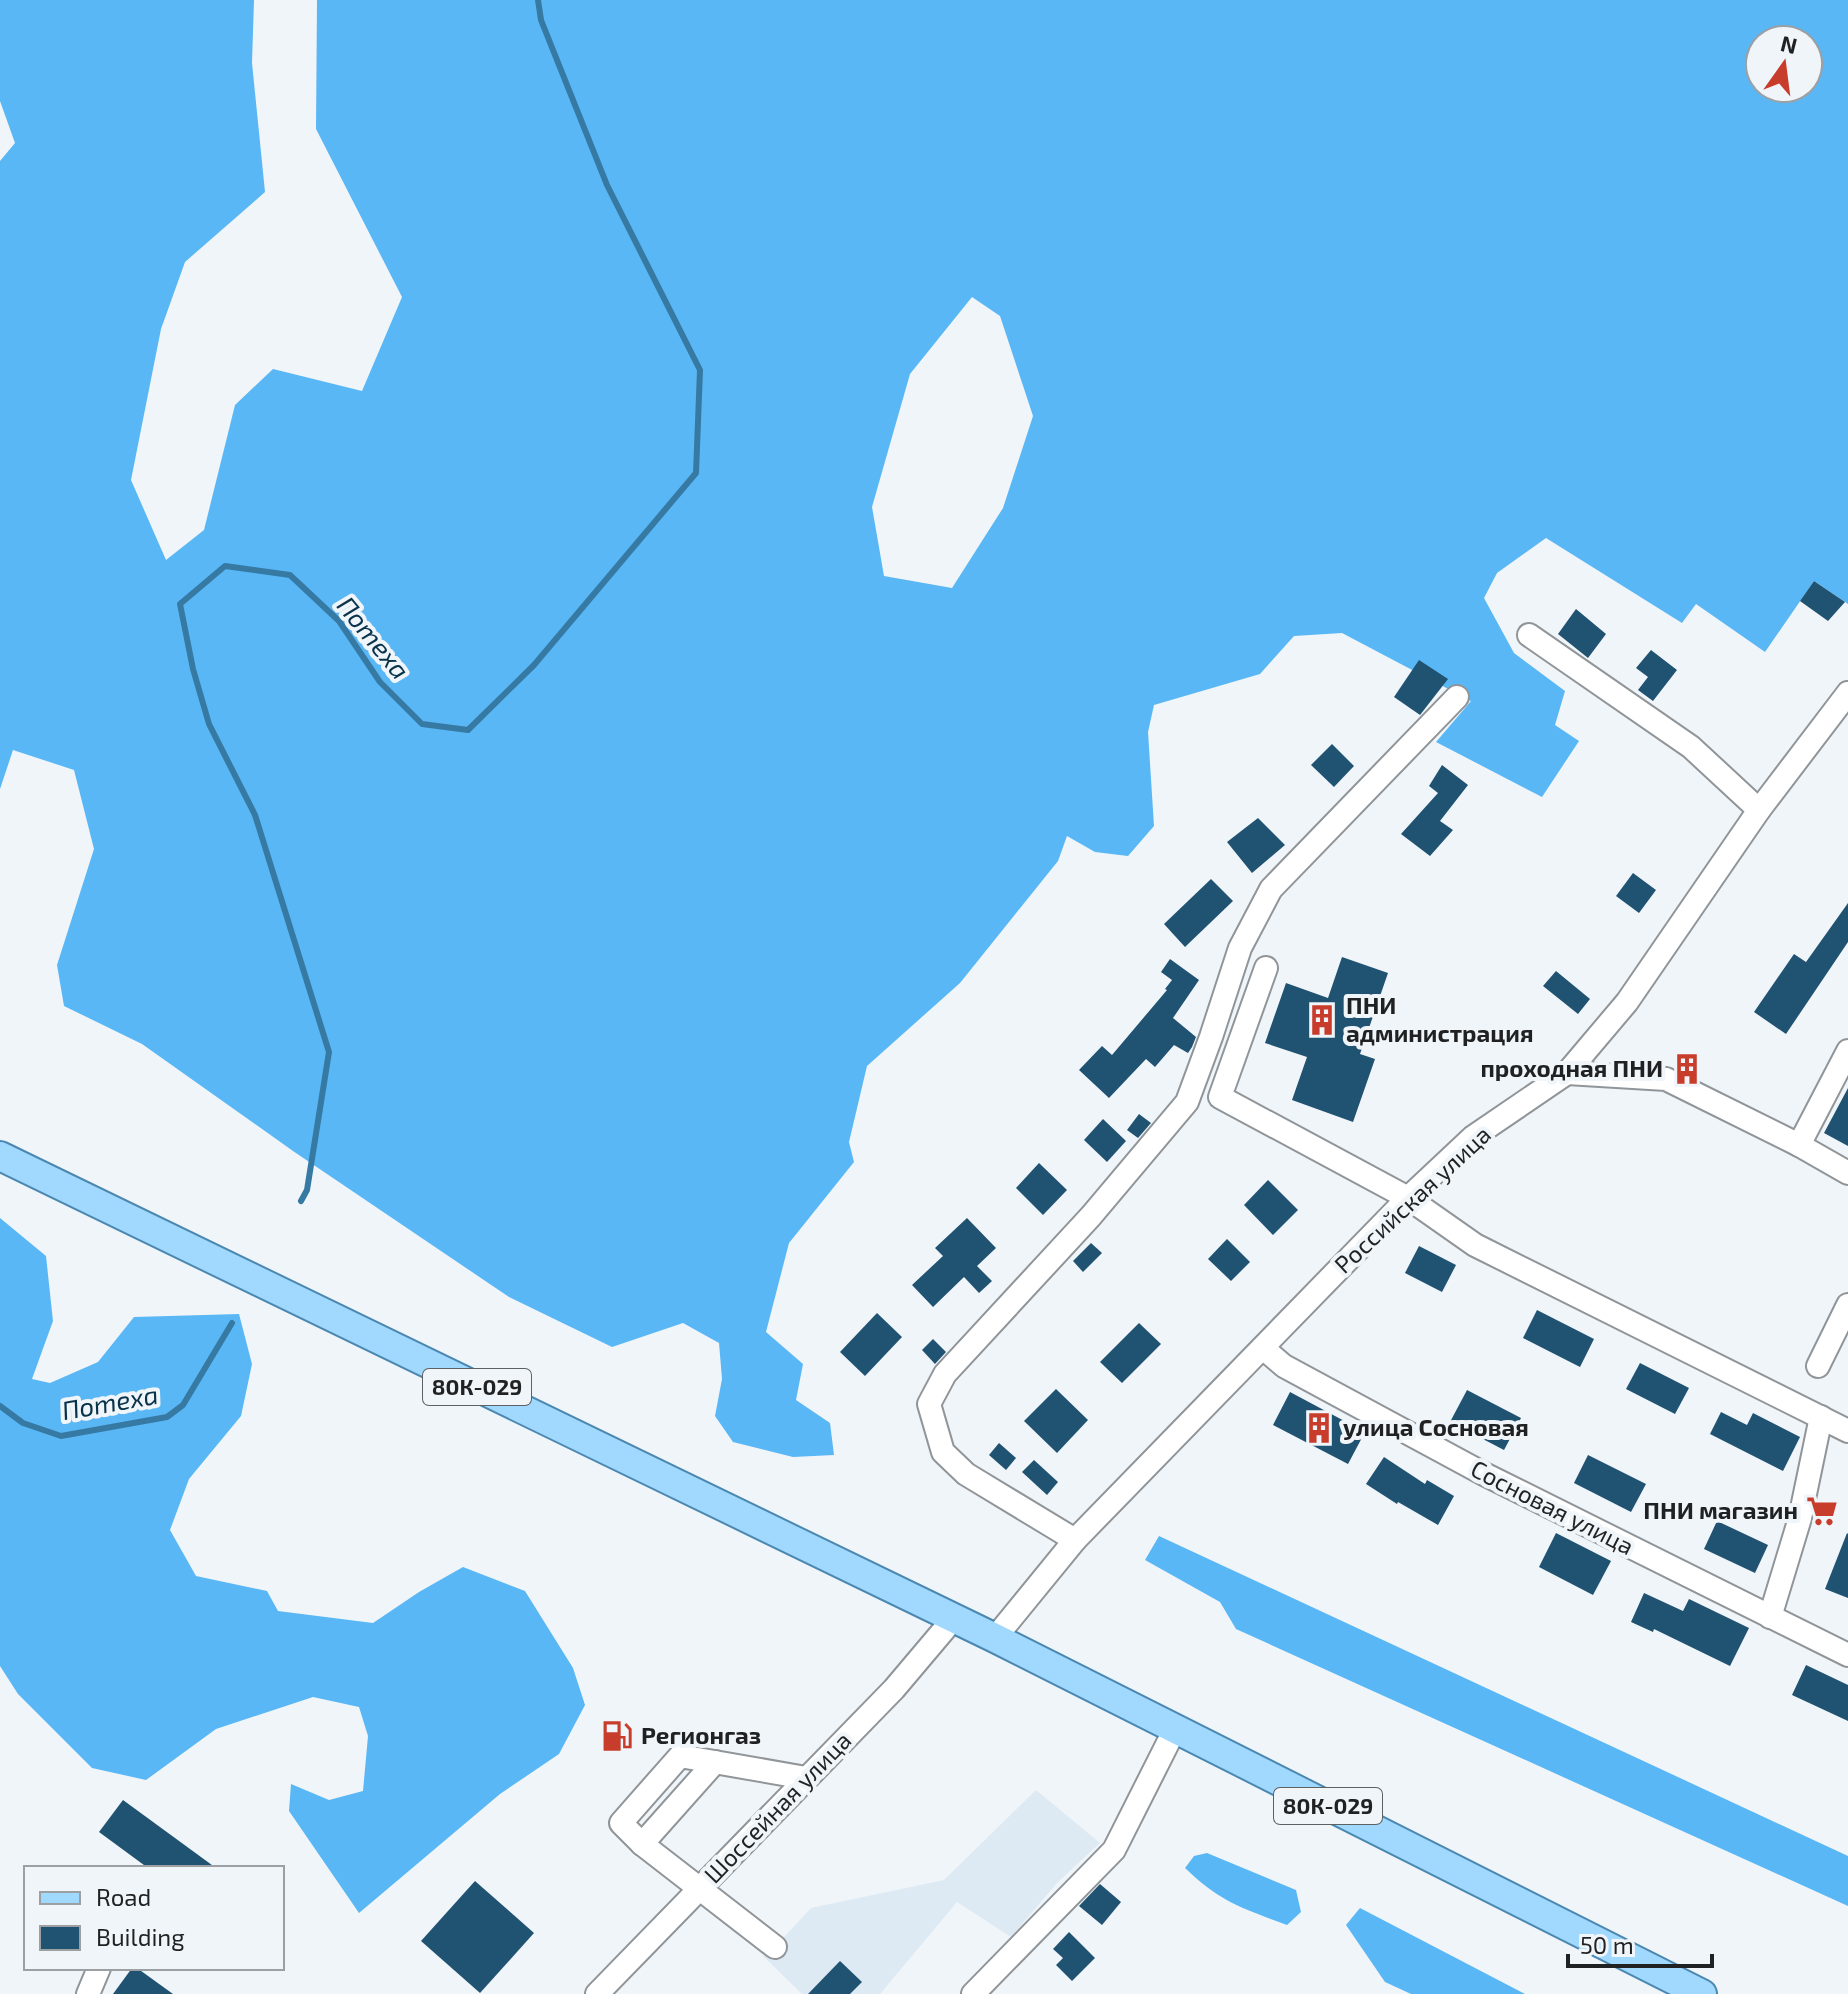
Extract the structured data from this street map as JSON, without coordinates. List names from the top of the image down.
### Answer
{
  "streets": {
    "main road": ["80К-029"],
    "street": ["Российская улица", "Сосновая улица", "Шоссейная улица"]
  },
  "crossings": [
    ["Российская улица", "80К-029"],
    ["Российская улица", "Сосновая улица"],
    ["80К-029", "Шоссейная улица"]
  ],
  "water": ["Потеха"],
  "places": {
    "building": ["ПНИ администрация", "проходная ПНИ", "улица Сосновая"],
    "supermarket": ["ПНИ магазин"],
    "fuel station": ["Регионгаз"]
  },
  "legend": ["Road", "Building"],
  "scale_bar": "50 m",
  "north": "top"
}
